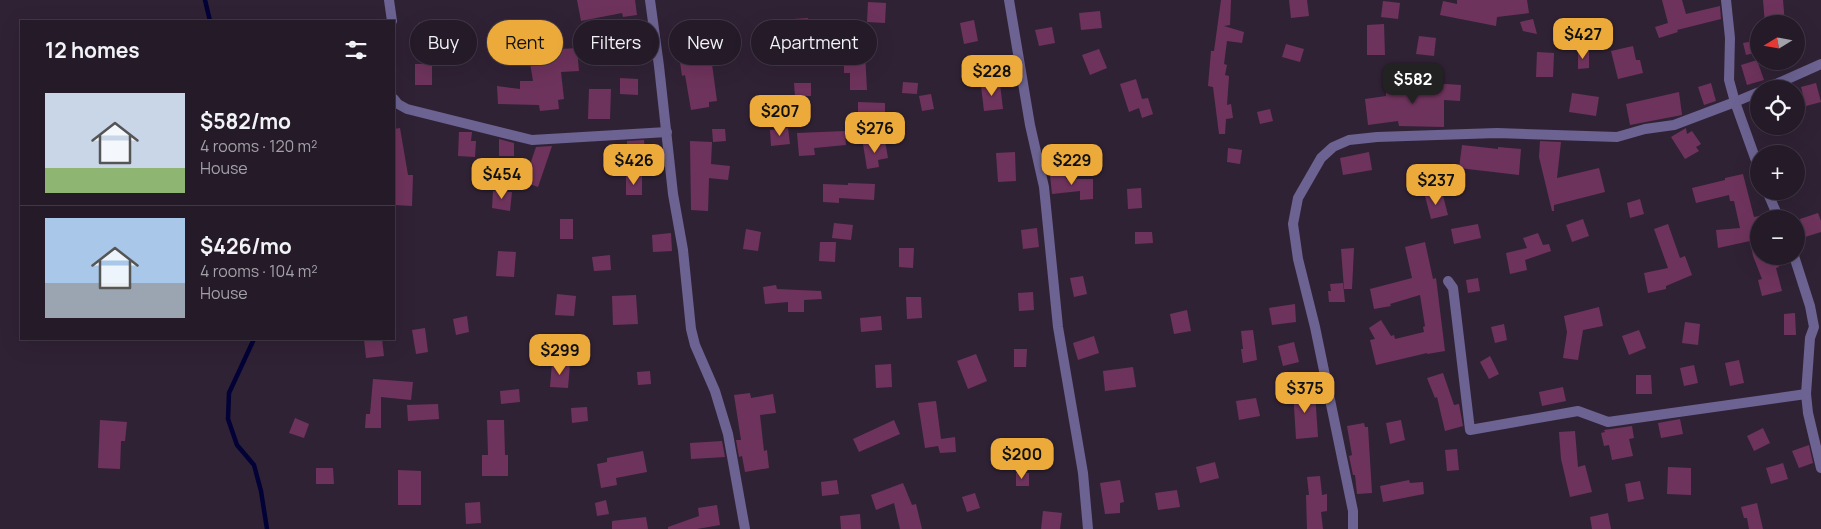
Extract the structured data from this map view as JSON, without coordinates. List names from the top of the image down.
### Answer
{
  "north": "left",
  "page": {
    "map_buttons": ["+", "−"],
    "price": [
      "$427",
      "$228",
      "$582",
      "$207",
      "$276",
      "$426",
      "$229",
      "$454",
      "$237",
      "$299",
      "$375",
      "$200"
    ],
    "chip": [
      "Buy",
      "Rent",
      "Filters",
      "New",
      "Apartment"
    ],
    "heading": "12 homes",
    "list": [
      {
        "name": "$582/mo",
        "note": "4 rooms · 120 m² · House"
      },
      {
        "name": "$426/mo",
        "note": "4 rooms · 104 m² · House"
      }
    ]
  }
}
